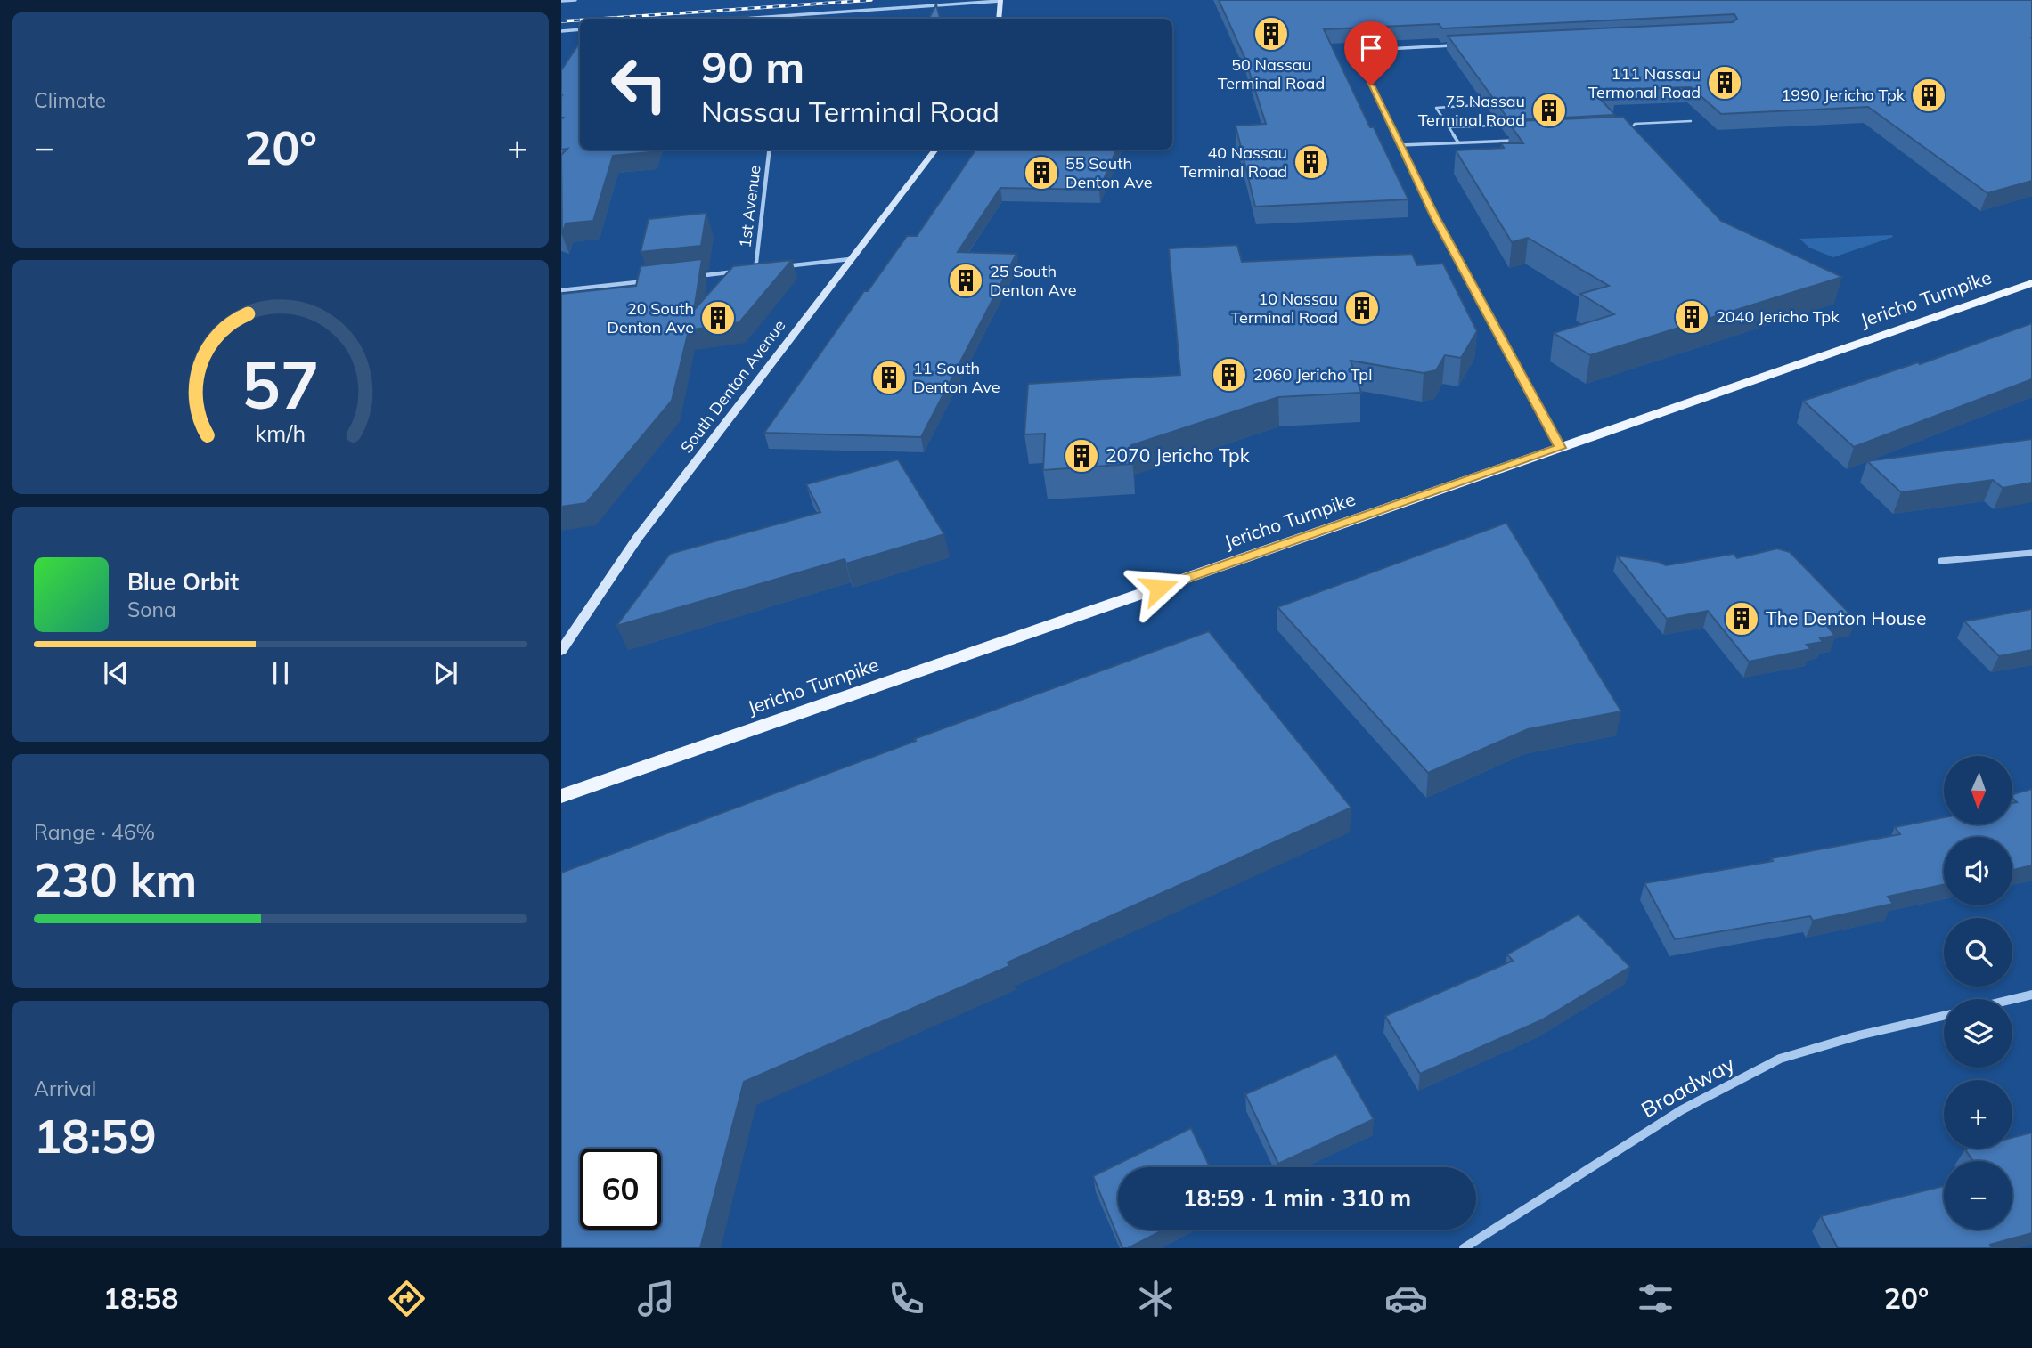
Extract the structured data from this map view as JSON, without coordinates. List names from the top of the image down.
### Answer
{
  "streets": {
    "main road": ["Jericho Turnpike"],
    "street": ["1st Avenue", "South Denton Avenue", "Broadway"]
  },
  "places": {
    "building": [
      "50 Nassau Terminal Road",
      "111 Nassau Termonal Road",
      "1990 Jericho Tpk",
      "75 Nassau Terminal Road",
      "40 Nassau Terminal Road",
      "55 South Denton Ave",
      "25 South Denton Ave",
      "10 Nassau Terminal Road",
      "2040 Jericho Tpk",
      "20 South Denton Ave",
      "2060 Jericho Tpl",
      "11 South Denton Ave",
      "2070 Jericho Tpk",
      "The Denton House"
    ]
  },
  "north": "bottom",
  "page": {
    "tile": [
      "Climate",
      ["Range · 46%", "230 km"],
      ["Arrival", "18:59"]
    ],
    "turn": ["90 m", "Nassau Terminal Road"],
    "heat": ["−", "20°", "+"],
    "song": ["Blue Orbit", "Sona"],
    "map_buttons": ["+", "−"],
    "limit": "60",
    "trip": "18:59 · 1 min · 310 m",
    "tabs": ["18:58", "20°"],
    "gauge": ["57", "km/h"]
  }
}
